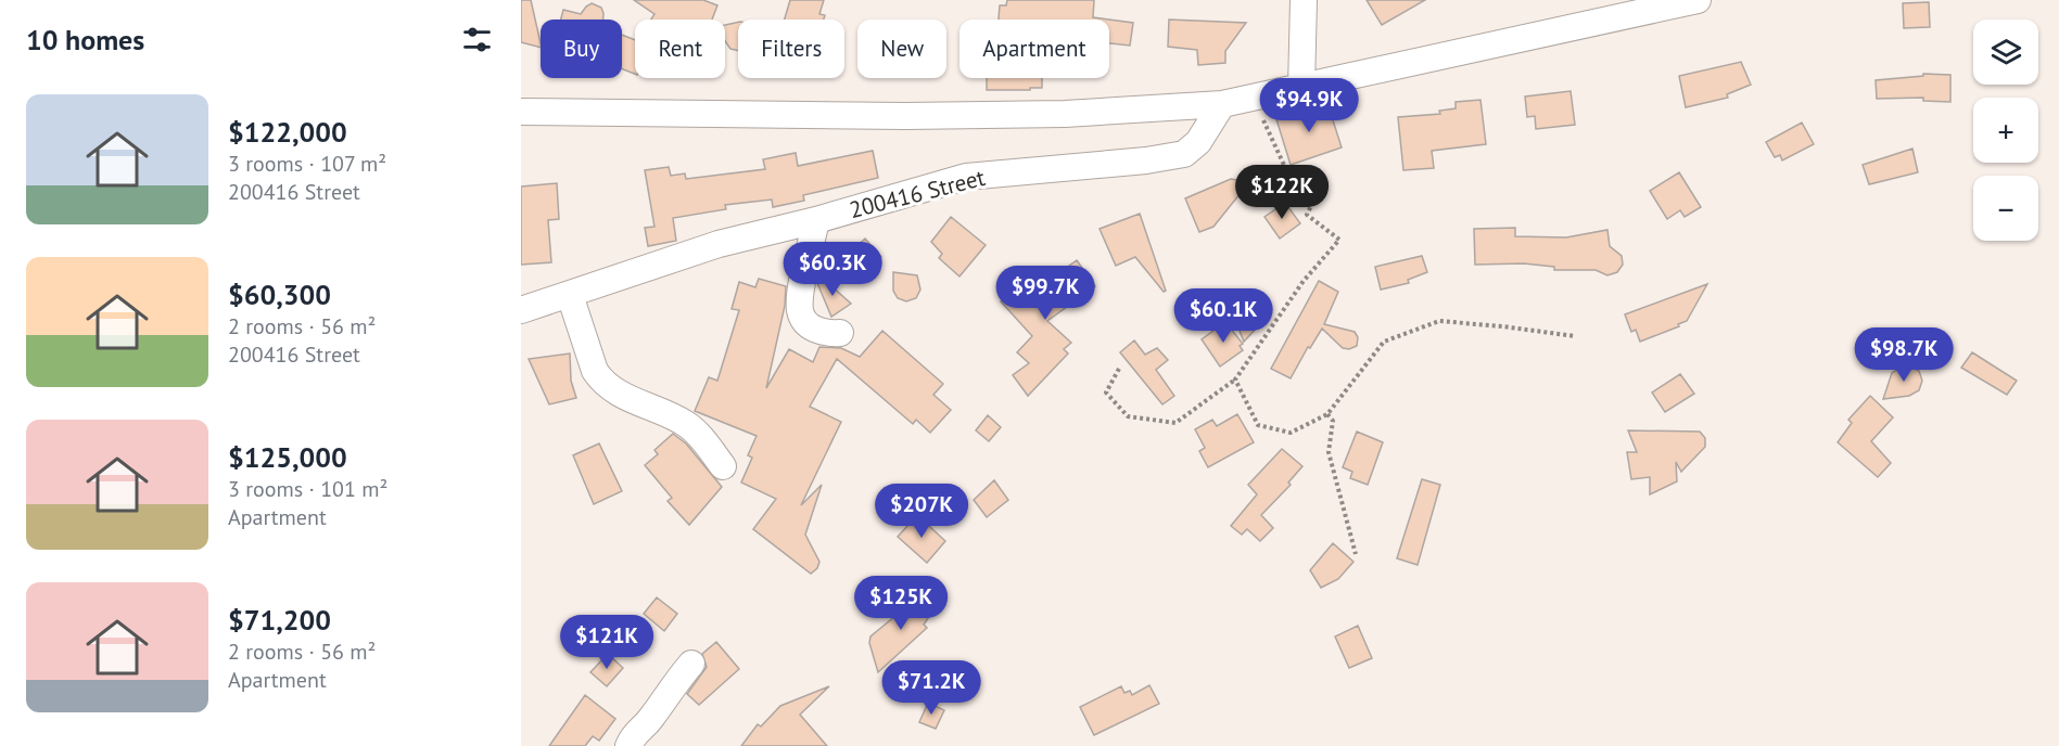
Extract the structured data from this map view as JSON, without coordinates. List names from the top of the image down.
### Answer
{
  "streets": {
    "street": ["200416 Street"]
  },
  "page": {
    "heading": "10 homes",
    "map_buttons": ["+", "−"],
    "chip": [
      "Buy",
      "Rent",
      "Filters",
      "New",
      "Apartment"
    ],
    "list": [
      {
        "name": "$122,000",
        "note": "3 rooms · 107 m² · 200416 Street"
      },
      {
        "name": "$60,300",
        "note": "2 rooms · 56 m² · 200416 Street"
      },
      {
        "name": "$125,000",
        "note": "3 rooms · 101 m² · Apartment"
      },
      {
        "name": "$71,200",
        "note": "2 rooms · 56 m² · Apartment"
      }
    ],
    "price": [
      "$94.9K",
      "$122K",
      "$60.3K",
      "$99.7K",
      "$60.1K",
      "$98.7K",
      "$207K",
      "$125K",
      "$121K",
      "$71.2K"
    ]
  }
}
